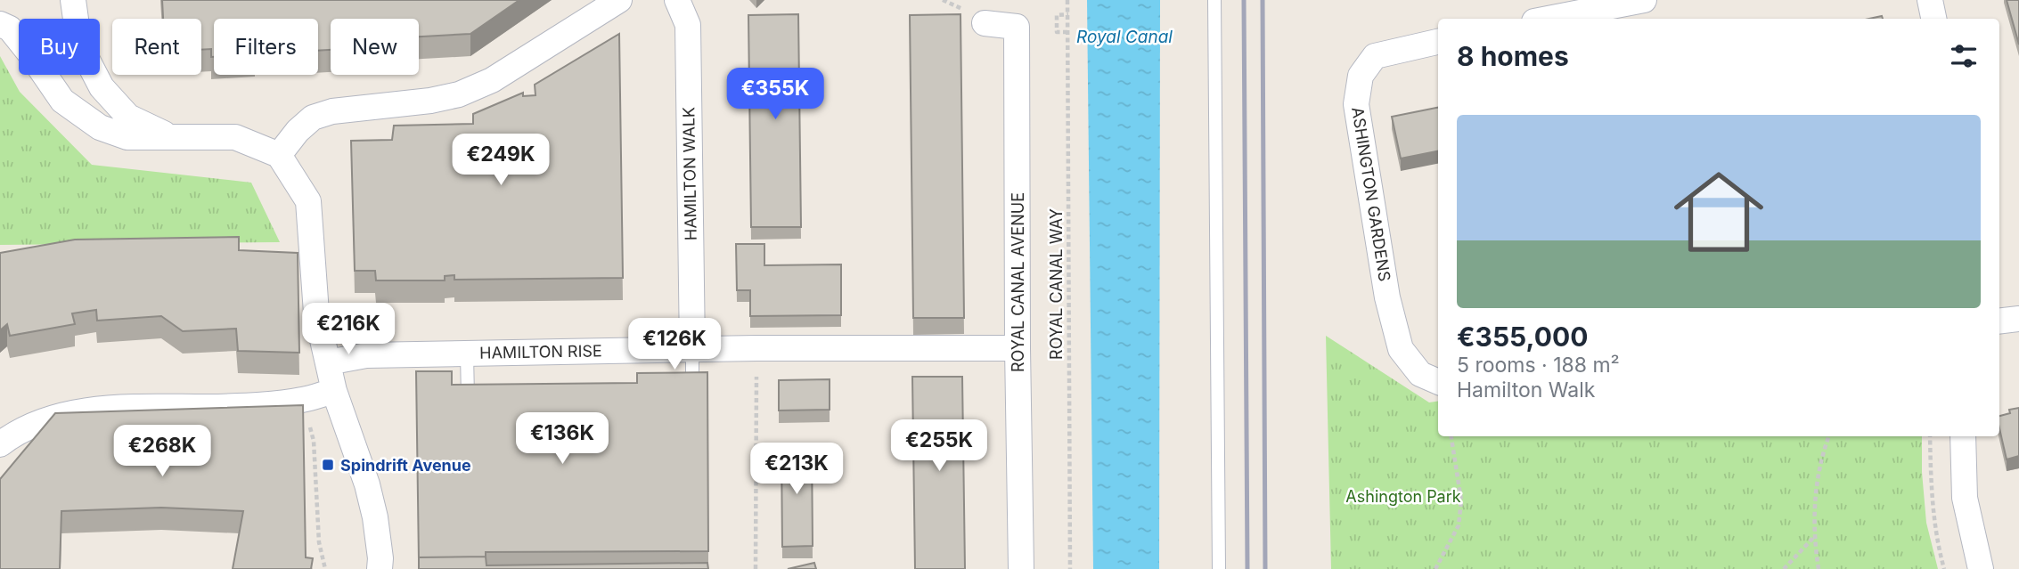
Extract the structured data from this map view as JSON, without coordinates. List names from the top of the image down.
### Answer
{
  "streets": {
    "street": [
      "HAMILTON WALK",
      "ASHINGTON GARDENS",
      "ROYAL CANAL AVENUE",
      "HAMILTON RISE"
    ],
    "path": ["ROYAL CANAL WAY"]
  },
  "crossings": [
    ["HAMILTON WALK", "HAMILTON RISE"],
    ["ROYAL CANAL AVENUE", "HAMILTON RISE"]
  ],
  "water": ["Royal Canal"],
  "parks": ["Ashington Park"],
  "places": {
    "transit": ["Spindrift Avenue"]
  },
  "page": {
    "chip": [
      "Buy",
      "Rent",
      "Filters",
      "New"
    ],
    "heading": "8 homes",
    "price": [
      "€355K",
      "€249K",
      "€216K",
      "€126K",
      "€136K",
      "€255K",
      "€268K",
      "€213K"
    ],
    "list": [
      {
        "name": "€355,000",
        "note": "5 rooms · 188 m² · Hamilton Walk"
      }
    ]
  }
}
